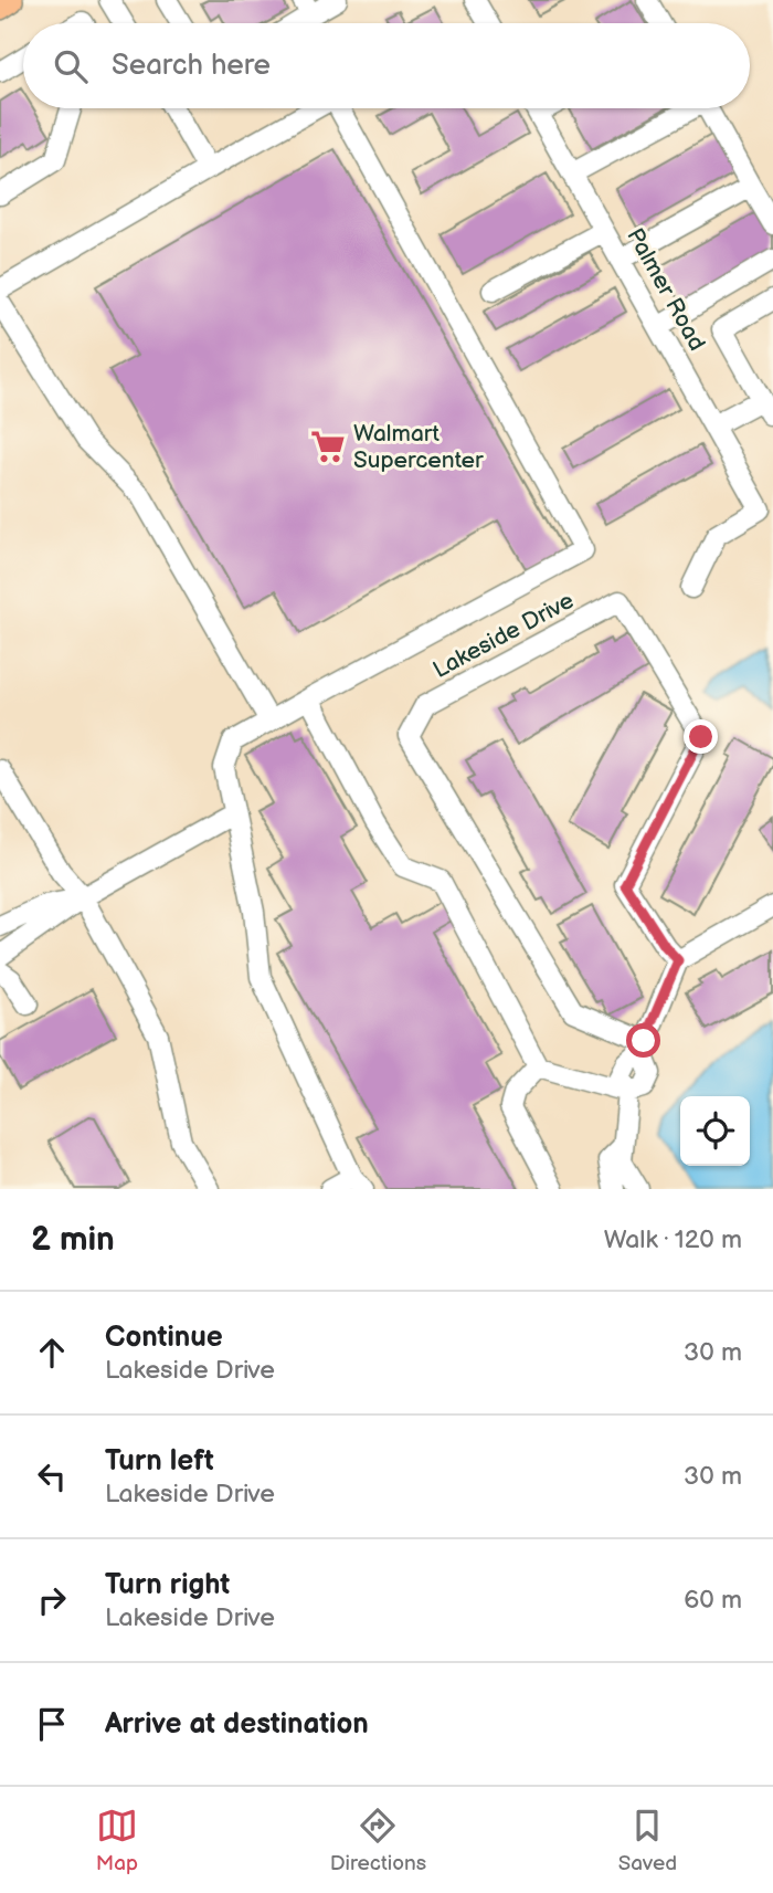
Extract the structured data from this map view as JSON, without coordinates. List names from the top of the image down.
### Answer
{
  "streets": {
    "street": ["Palmer Road", "Lakeside Drive"]
  },
  "places": {
    "supermarket": ["Walmart Supercenter"]
  },
  "page": {
    "search": "Search here",
    "heading": ["2 min", "Walk · 120 m"],
    "list": [
      ["Continue", "Lakeside Drive", "30 m"],
      ["Turn left", "Lakeside Drive", "30 m"],
      ["Turn right", "Lakeside Drive", "60 m"],
      "Arrive at destination"
    ],
    "nav": ["Map", "Directions", "Saved"]
  }
}
